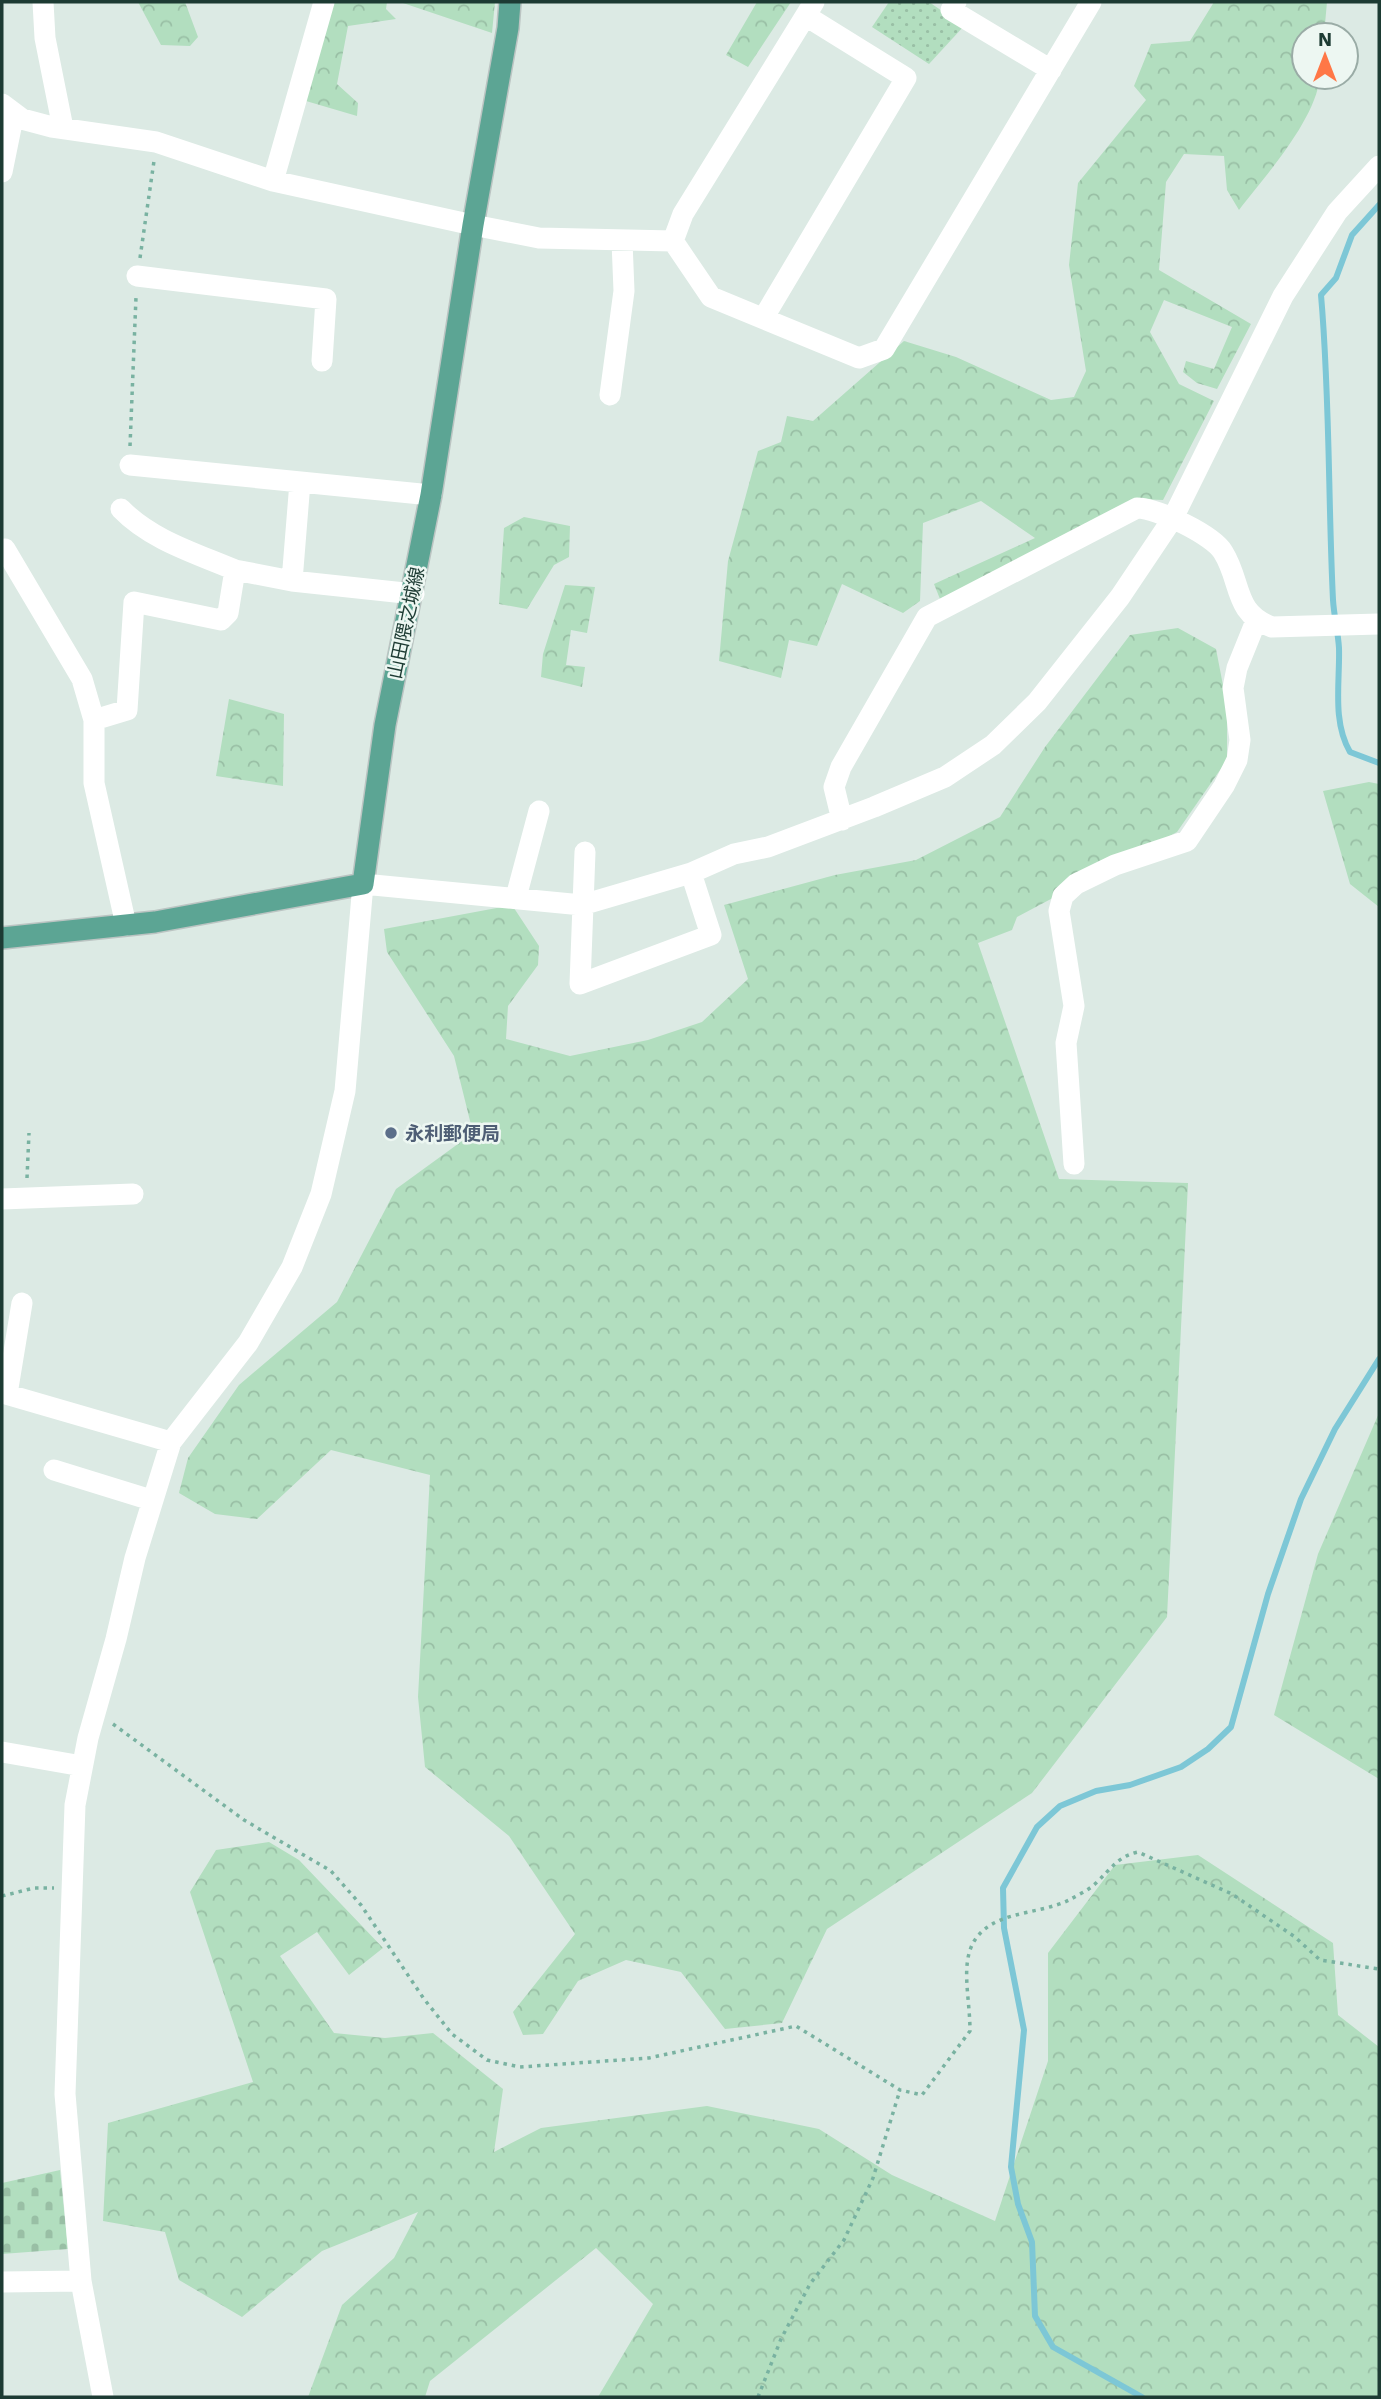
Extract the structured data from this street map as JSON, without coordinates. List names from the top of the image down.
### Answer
{
  "streets": {
    "main road": ["山田隈之城線"]
  },
  "places": ["永利郵便局"],
  "north": "top"
}
